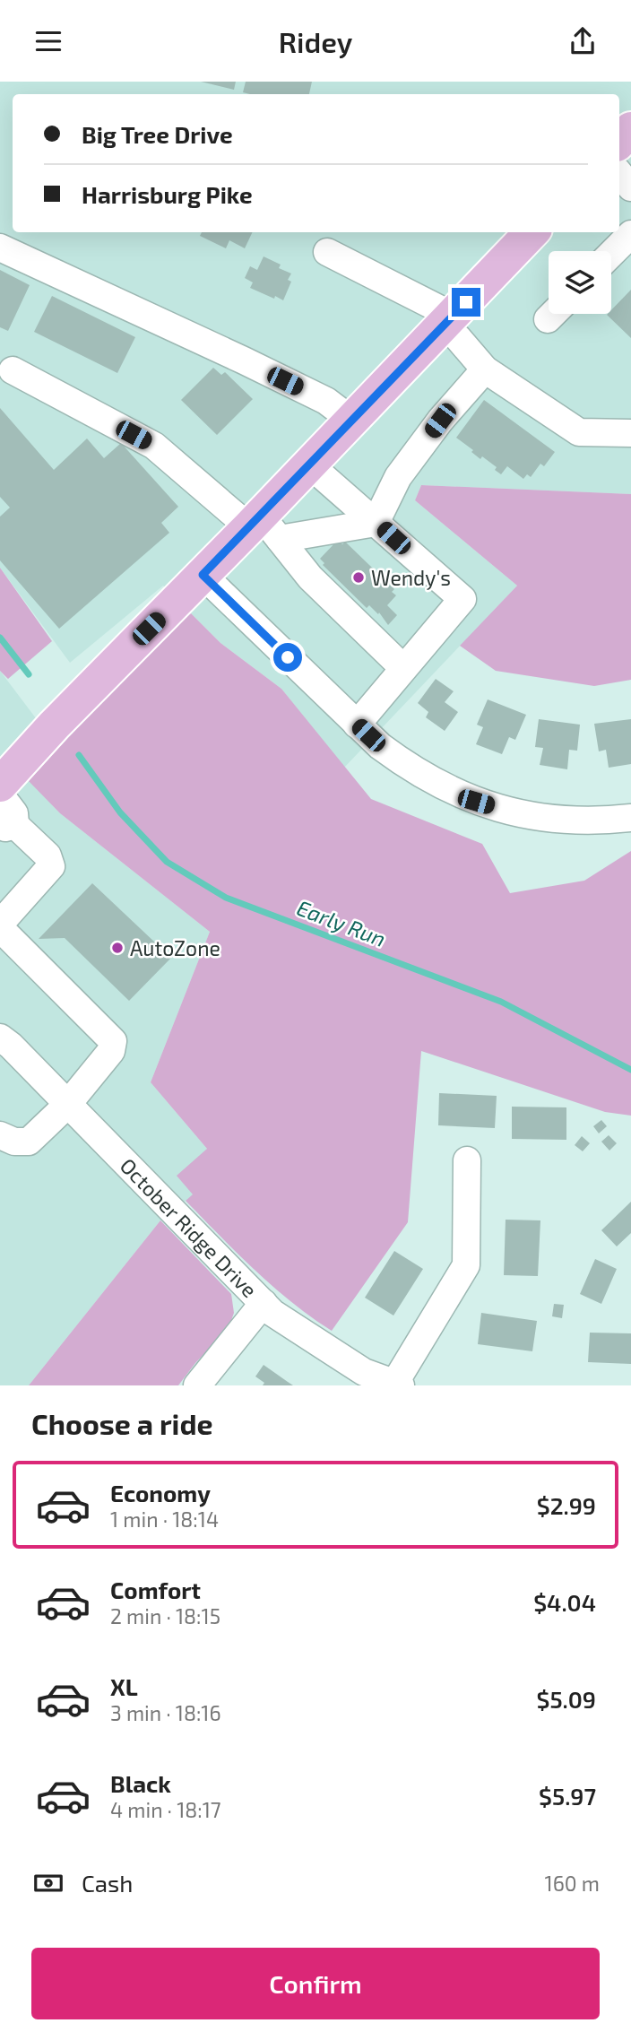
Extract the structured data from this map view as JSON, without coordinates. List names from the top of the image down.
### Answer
{
  "streets": {
    "street": ["October Ridge Drive"]
  },
  "water": ["Early Run"],
  "places": ["Wendy's", "AutoZone"],
  "page": {
    "header": "Ridey",
    "banner": ["Big Tree Drive", "Harrisburg Pike"],
    "heading": "Choose a ride",
    "list": [
      {
        "name": "Economy",
        "note": "1 min · 18:14",
        "value": "$2.99"
      },
      {
        "name": "Comfort",
        "note": "2 min · 18:15",
        "value": "$4.04"
      },
      {
        "name": "XL",
        "note": "3 min · 18:16",
        "value": "$5.09"
      },
      {
        "name": "Black",
        "note": "4 min · 18:17",
        "value": "$5.97"
      }
    ],
    "pay": ["Cash", "160 m"],
    "buttons": "Confirm"
  }
}
